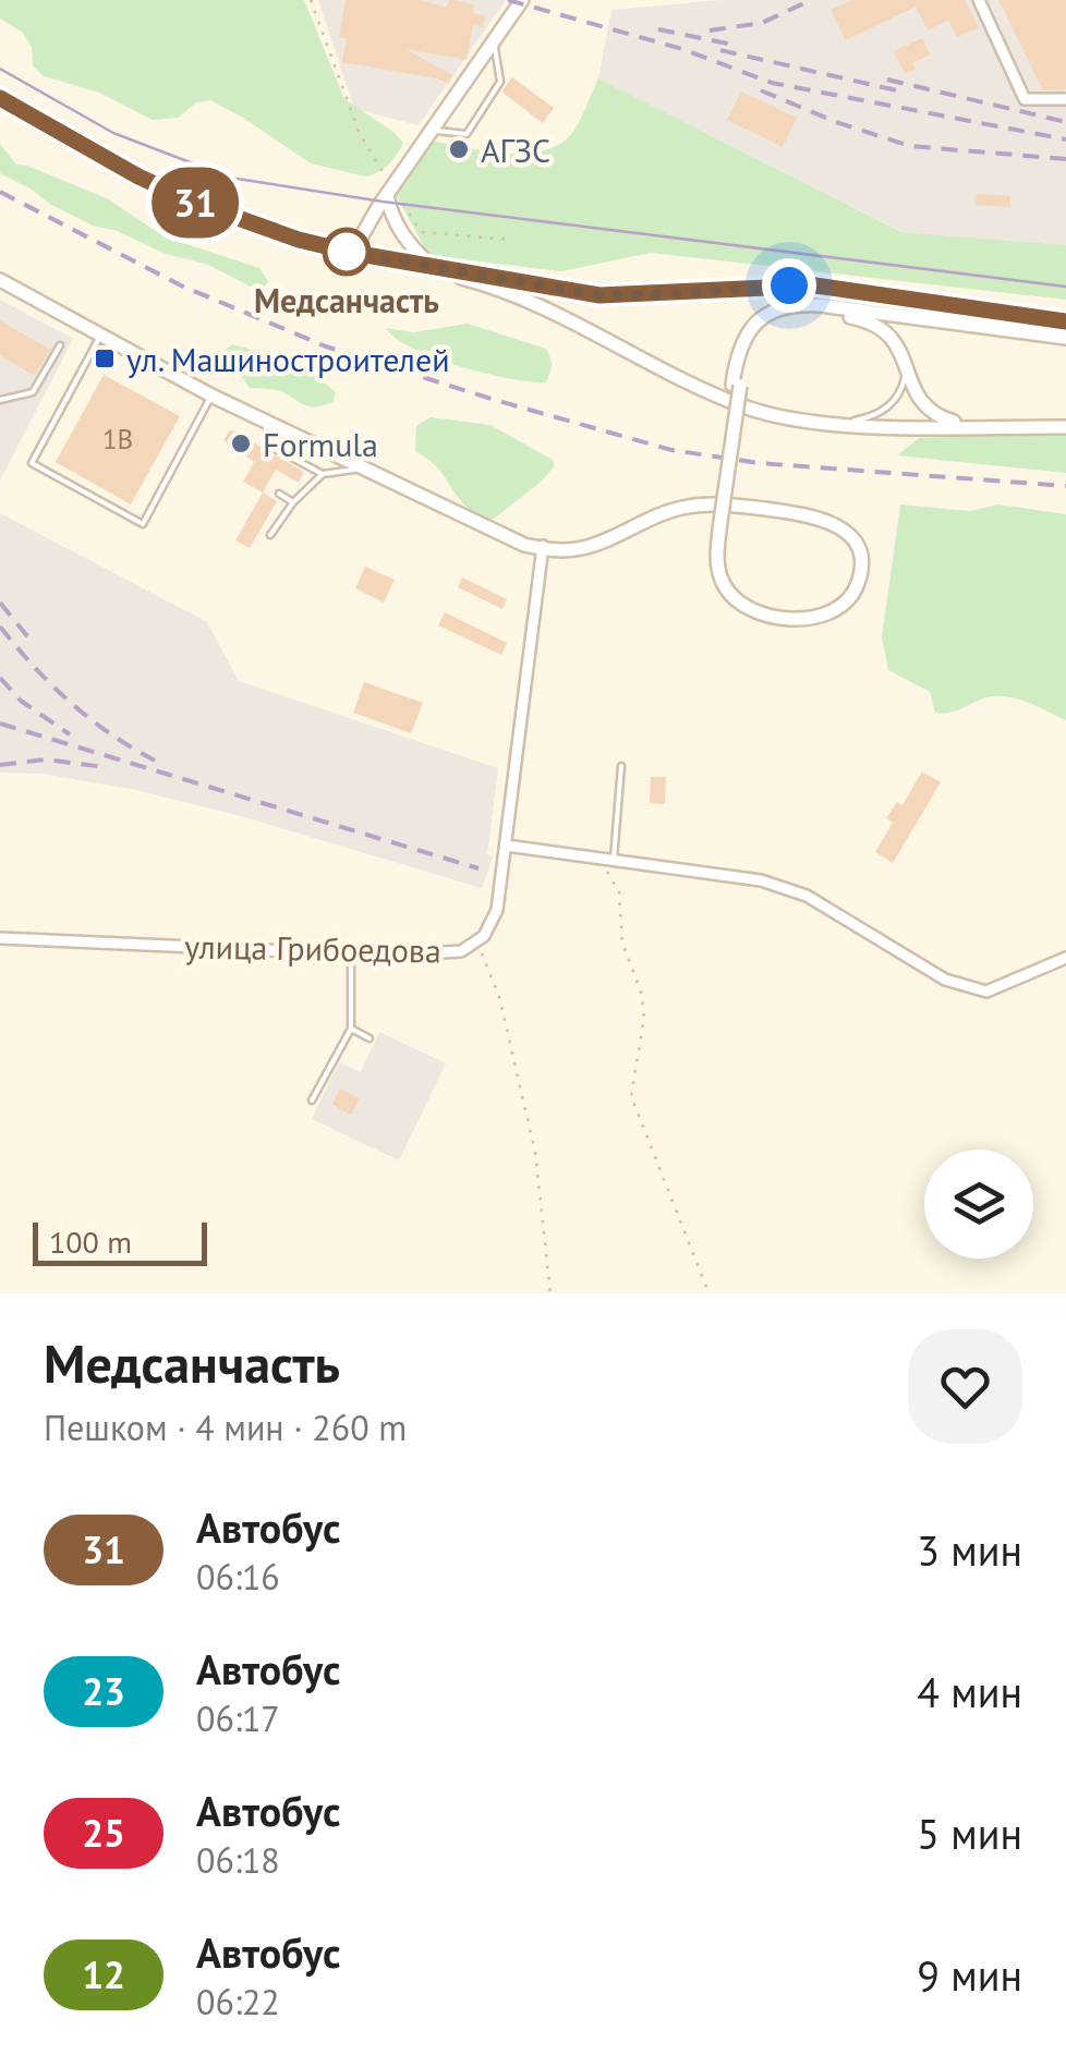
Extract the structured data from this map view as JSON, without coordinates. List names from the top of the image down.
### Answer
{
  "streets": {
    "street": ["улица Грибоедова"]
  },
  "places": {
    "other": ["АГЗС", "Медсанчасть", "Formula"],
    "transit": ["ул. Машиностроителей"]
  },
  "lines": ["bus line 31"],
  "house_numbers": ["1В"],
  "scale_bar": "100 m",
  "page": {
    "on_map": "31",
    "scale": "100 m",
    "heading": ["Медсанчасть", "Пешком · 4 мин · 260 m"],
    "list": [
      {
        "mark": "31",
        "name": "Автобус",
        "note": "06:16",
        "value": "3 мин"
      },
      {
        "mark": "23",
        "name": "Автобус",
        "note": "06:17",
        "value": "4 мин"
      },
      {
        "mark": "25",
        "name": "Автобус",
        "note": "06:18",
        "value": "5 мин"
      },
      {
        "mark": "12",
        "name": "Автобус",
        "note": "06:22",
        "value": "9 мин"
      }
    ]
  }
}
